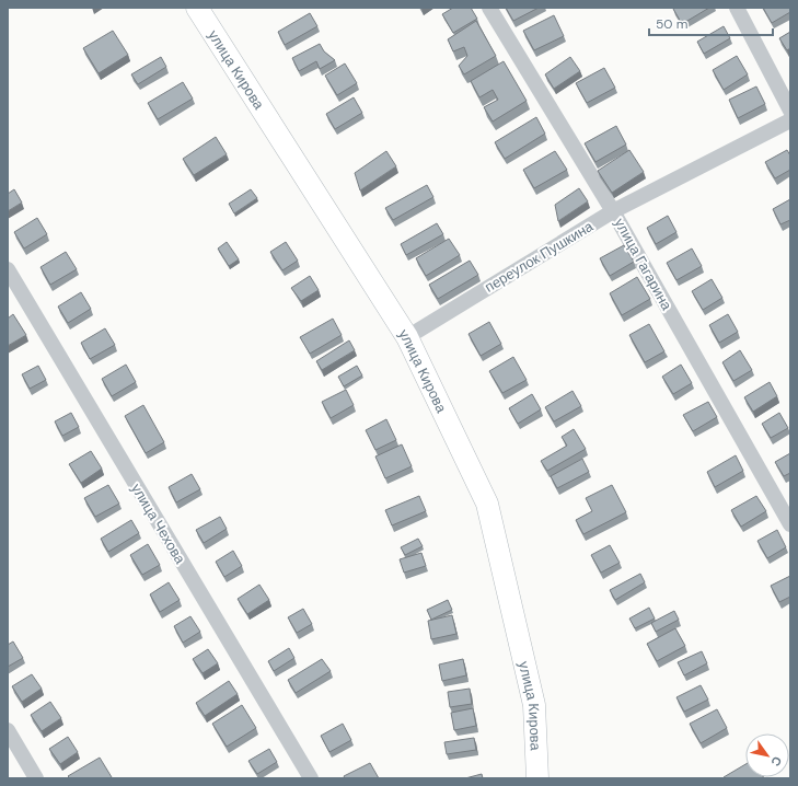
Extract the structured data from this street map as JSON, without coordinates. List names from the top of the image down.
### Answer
{
  "streets": {
    "main road": ["улица Кирова"],
    "street": ["переулок Пушкина", "улица Гагарина", "улица Чехова"]
  },
  "crossings": [
    ["улица Кирова", "переулок Пушкина"],
    ["переулок Пушкина", "улица Гагарина"]
  ],
  "scale_bar": "50 m",
  "north": "bottom right"
}
